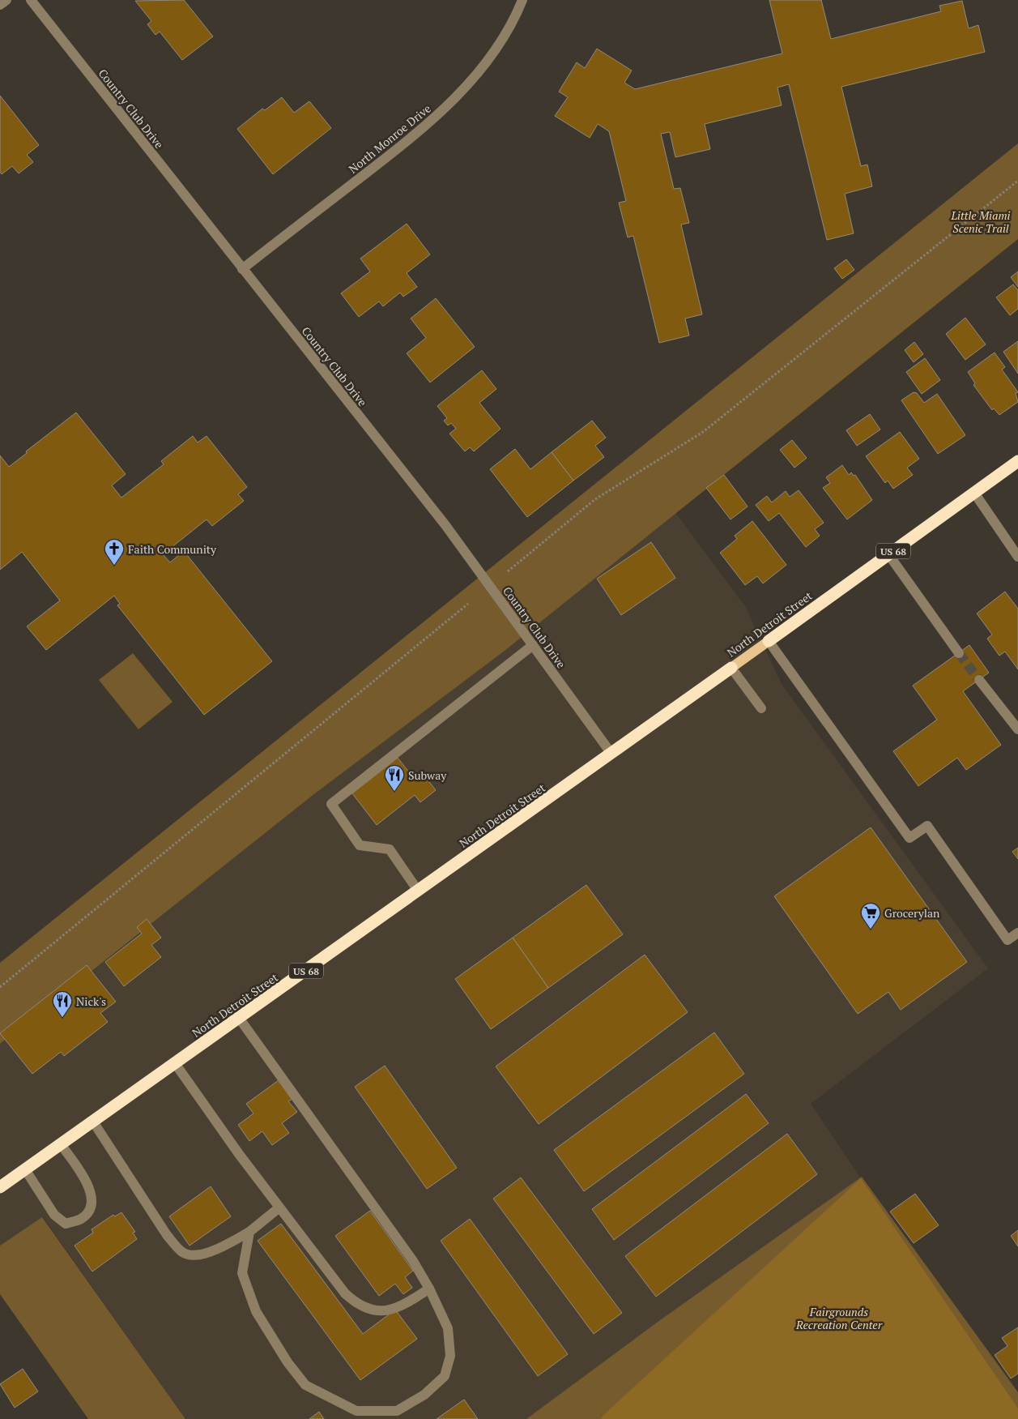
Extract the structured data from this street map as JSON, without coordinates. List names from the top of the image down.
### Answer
{
  "streets": {
    "highway": ["US 68", "North Detroit Street"],
    "street": ["Country Club Drive", "North Monroe Drive"]
  },
  "crossings": [
    ["Country Club Drive", "North Monroe Drive"],
    ["Country Club Drive", "North Detroit Street"]
  ],
  "parks": ["Little Miami Scenic Trail", "Fairgrounds Recreation Center"],
  "places": {
    "church": ["Faith Community"],
    "restaurant": ["Subway", "Nick's"],
    "supermarket": ["Grocerylan"]
  }
}
